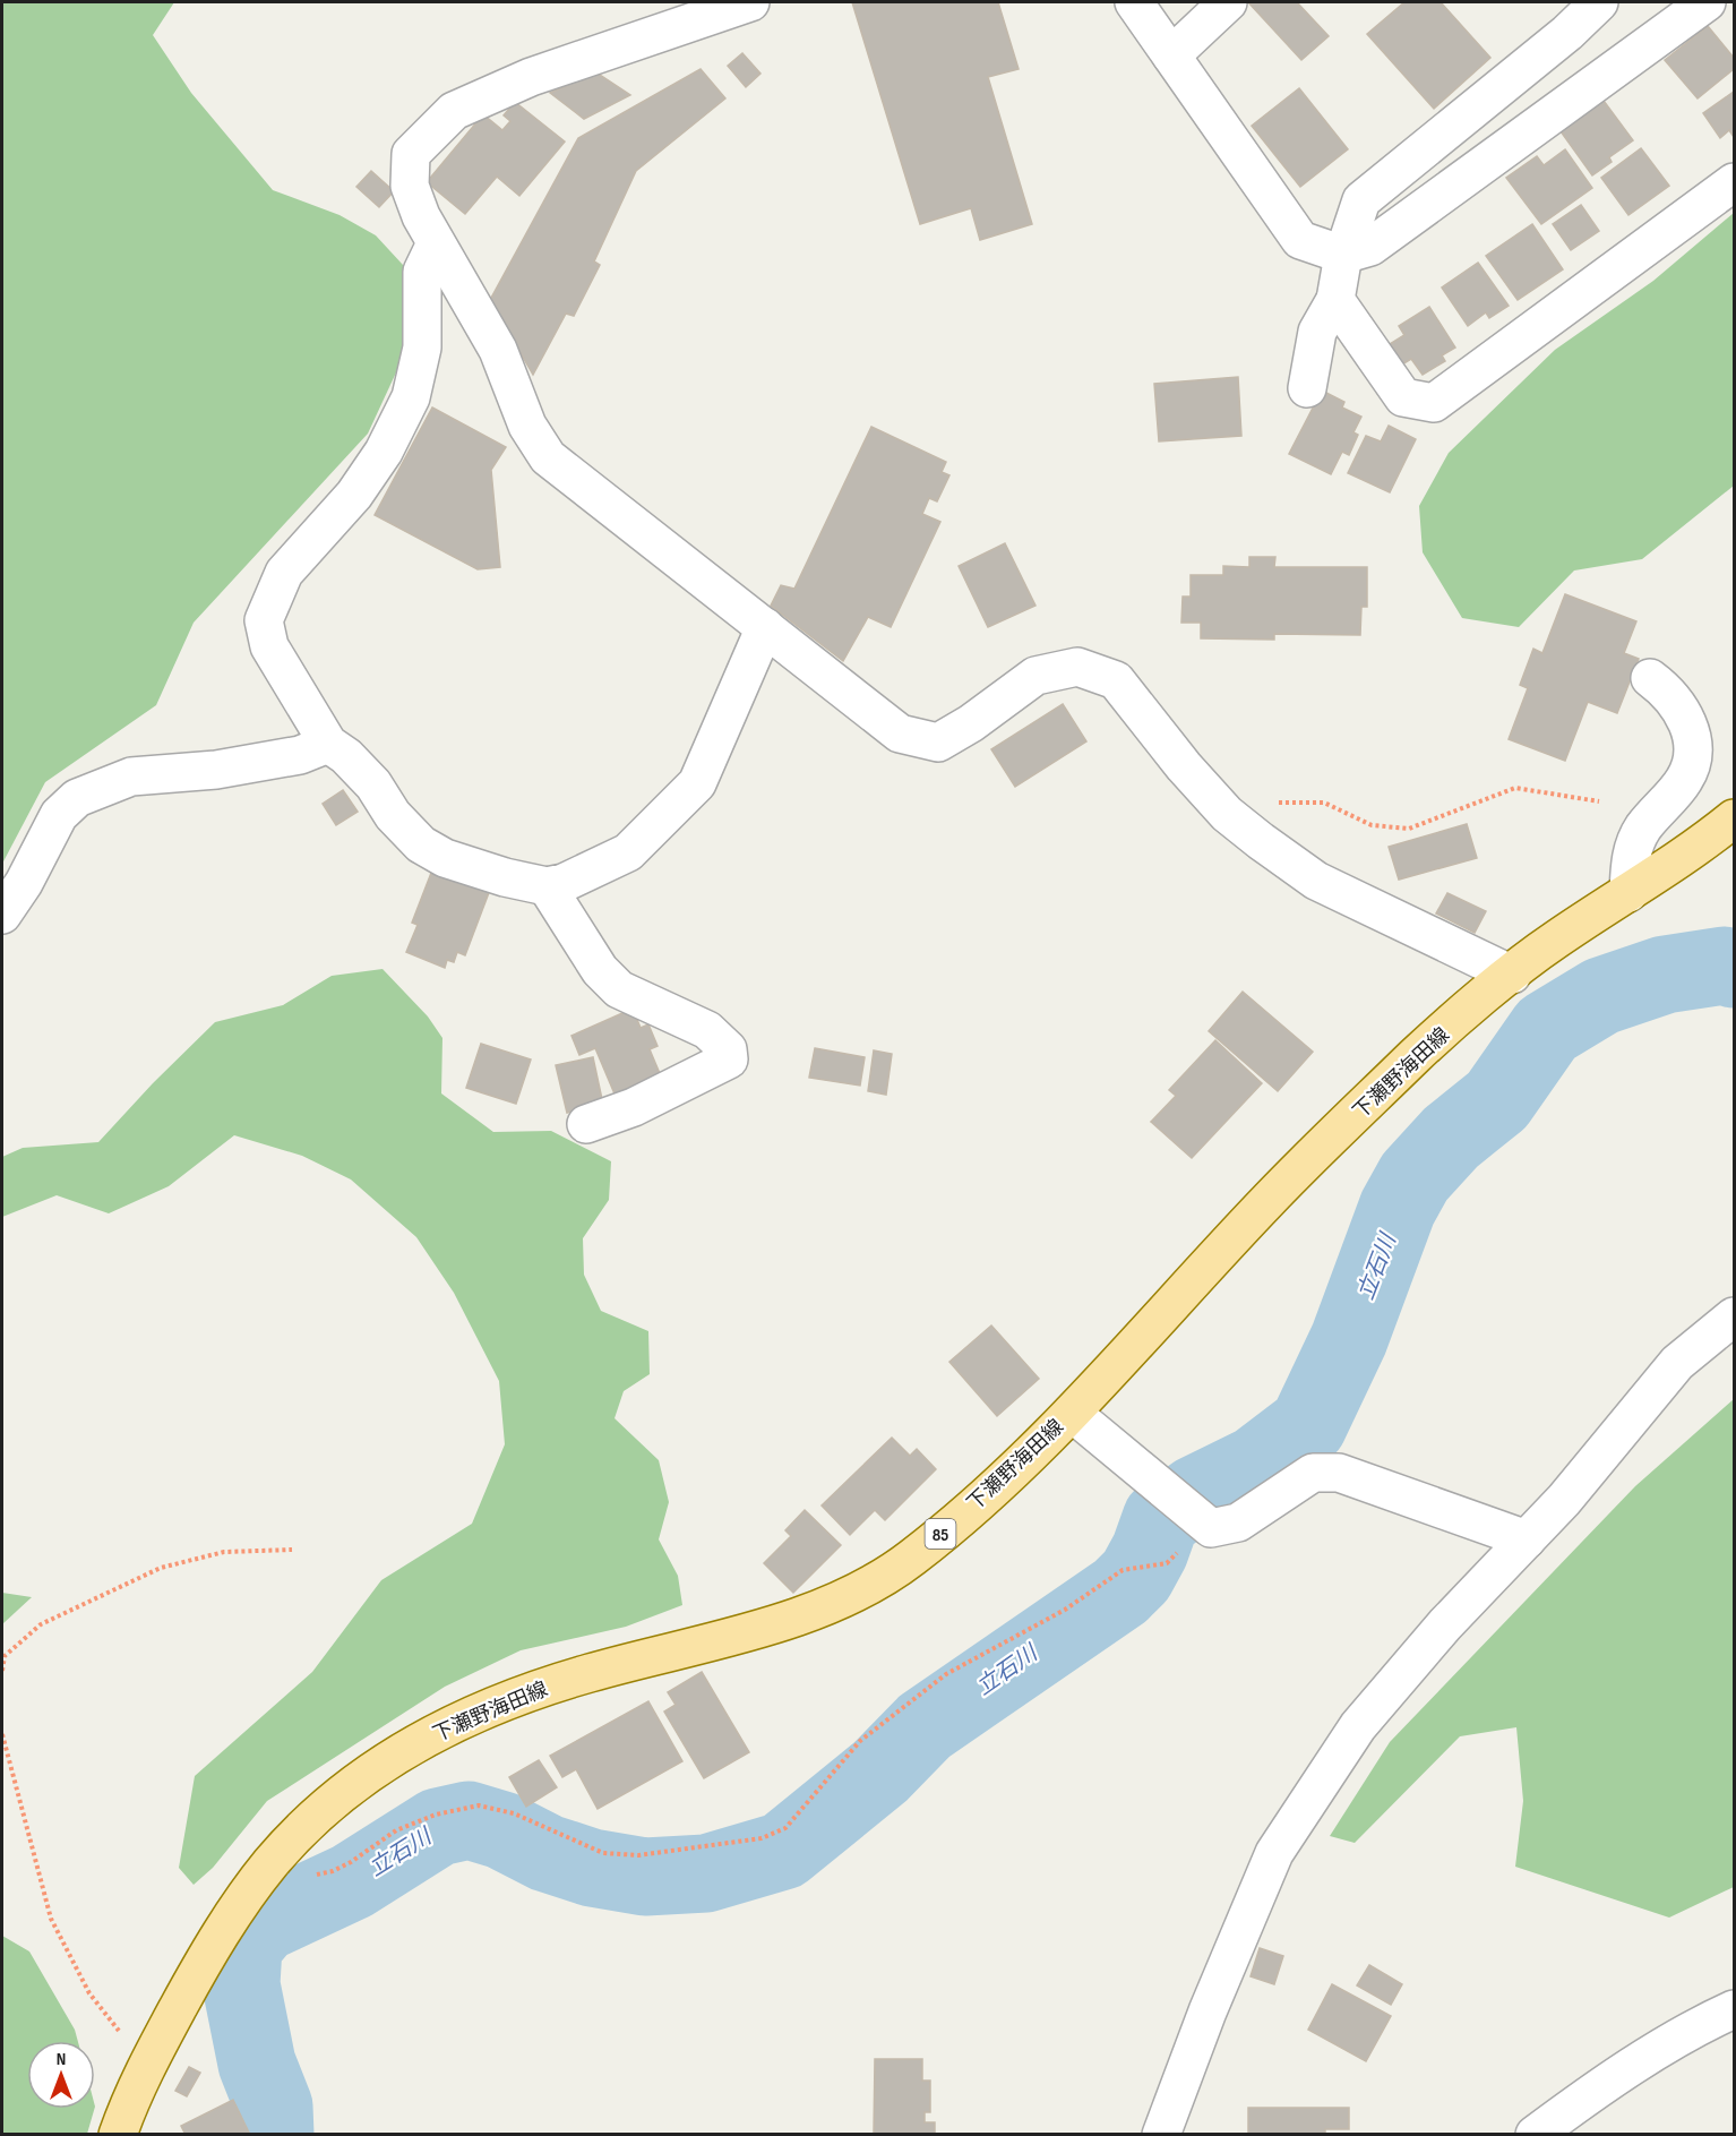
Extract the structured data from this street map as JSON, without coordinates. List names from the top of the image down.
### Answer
{
  "streets": {
    "main road": ["下瀬野海田線", "85"]
  },
  "water": ["立石川"],
  "north": "top"
}
